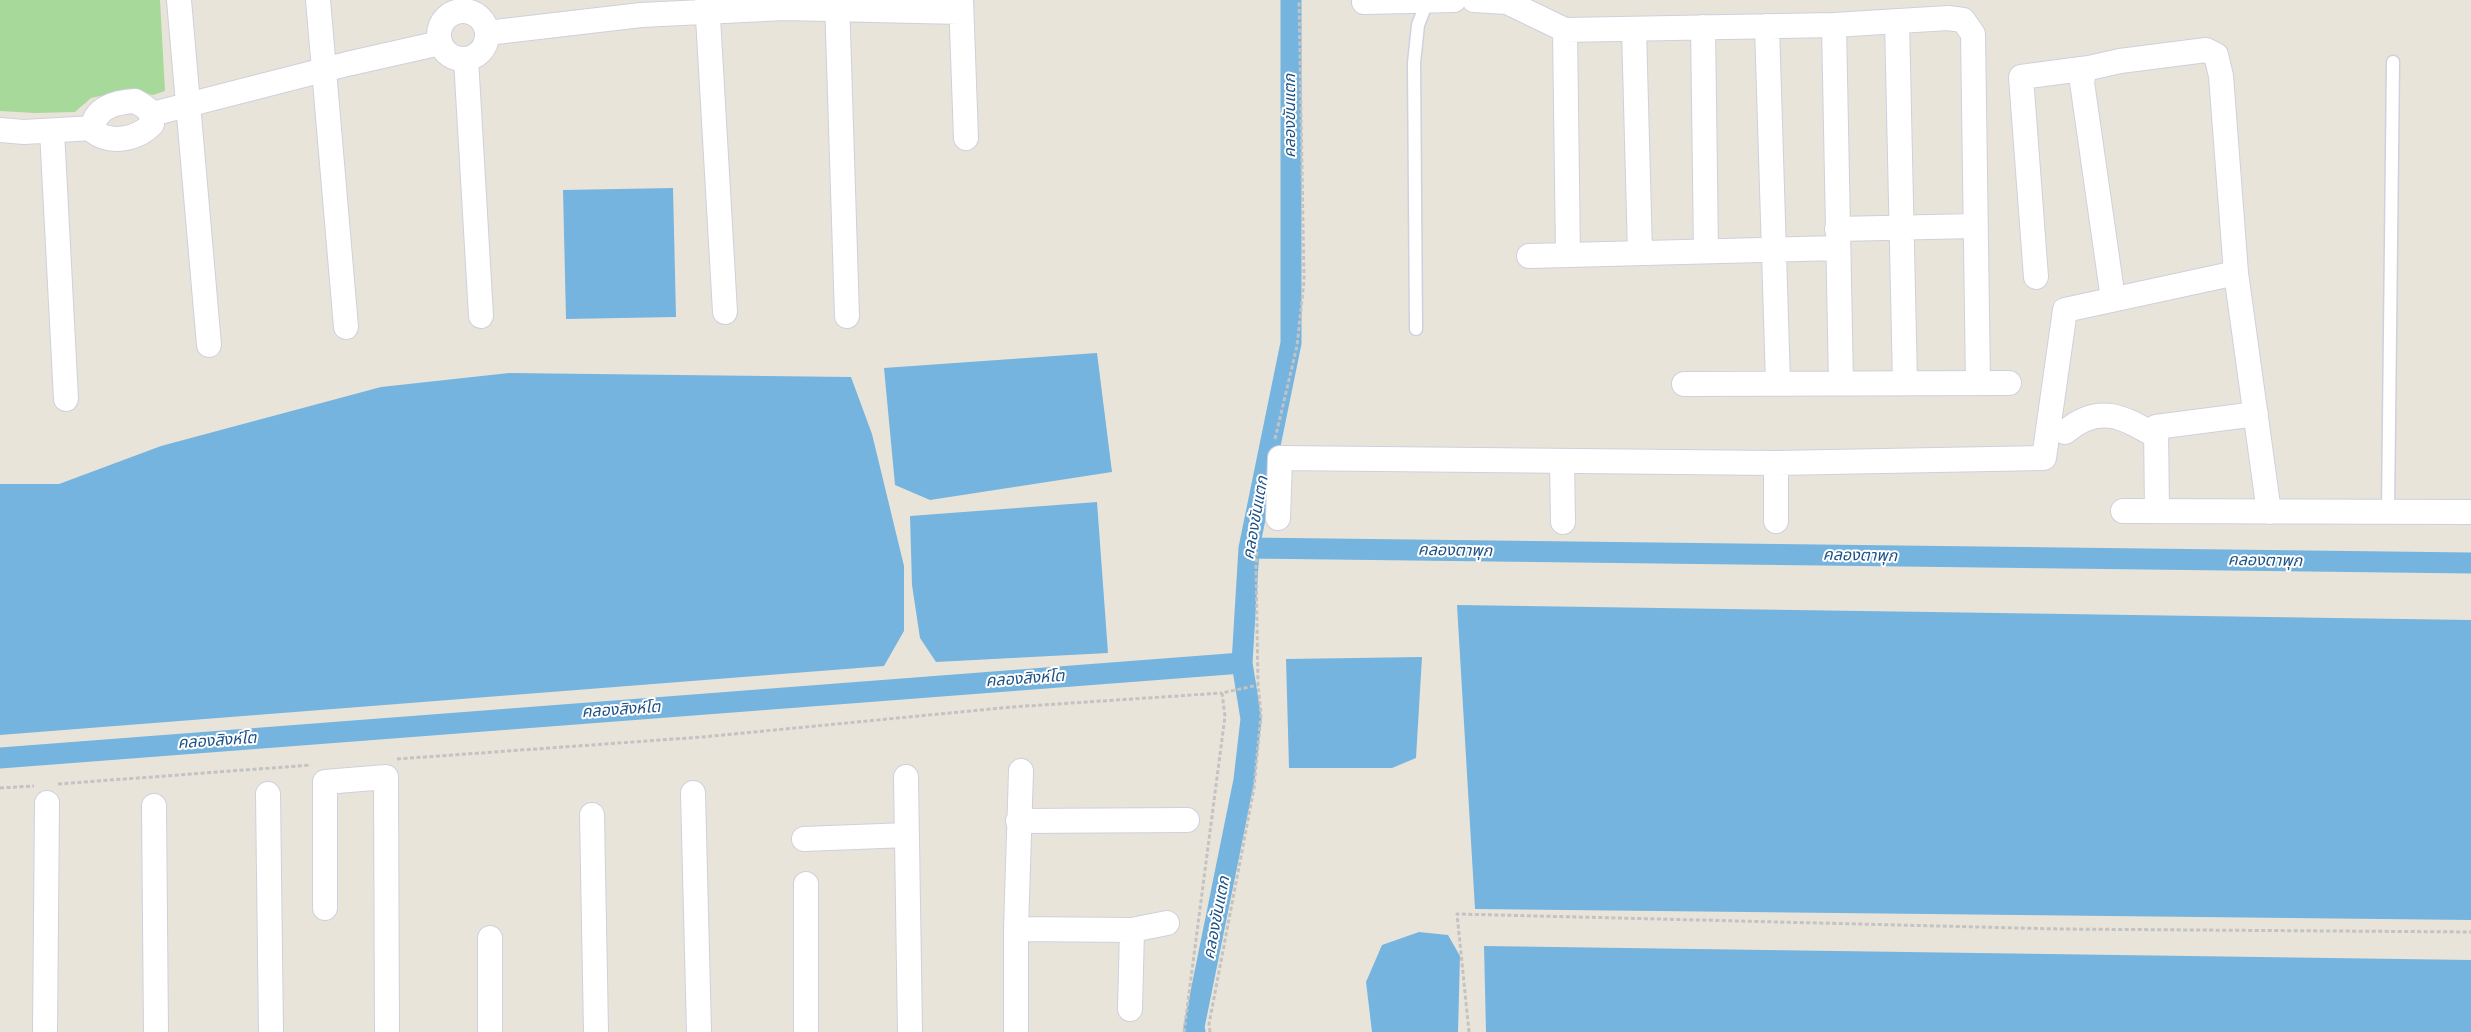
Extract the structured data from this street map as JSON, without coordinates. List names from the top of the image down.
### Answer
{
  "water": ["คลองขันแตก", "คลองตาพุก", "คลองสิงห์โต"]
}
